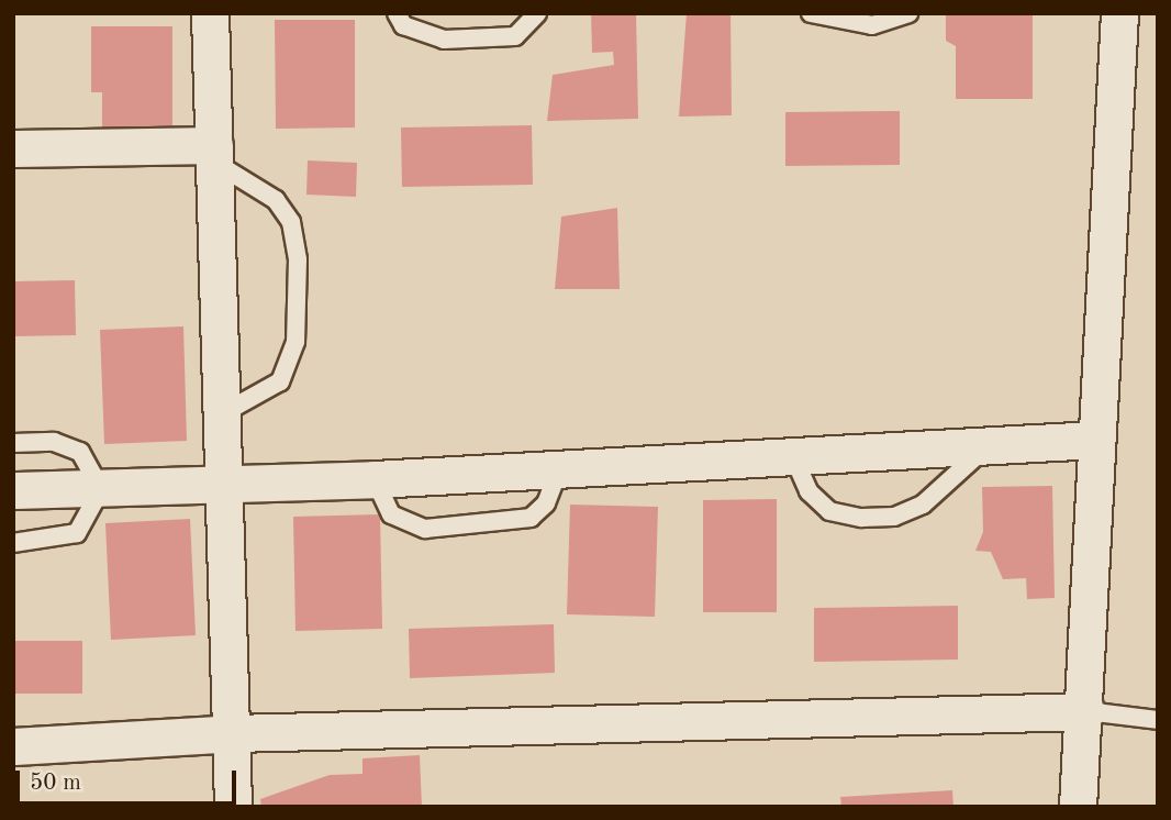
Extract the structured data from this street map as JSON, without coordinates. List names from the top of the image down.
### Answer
{
  "scale_bar": "50 m"
}
